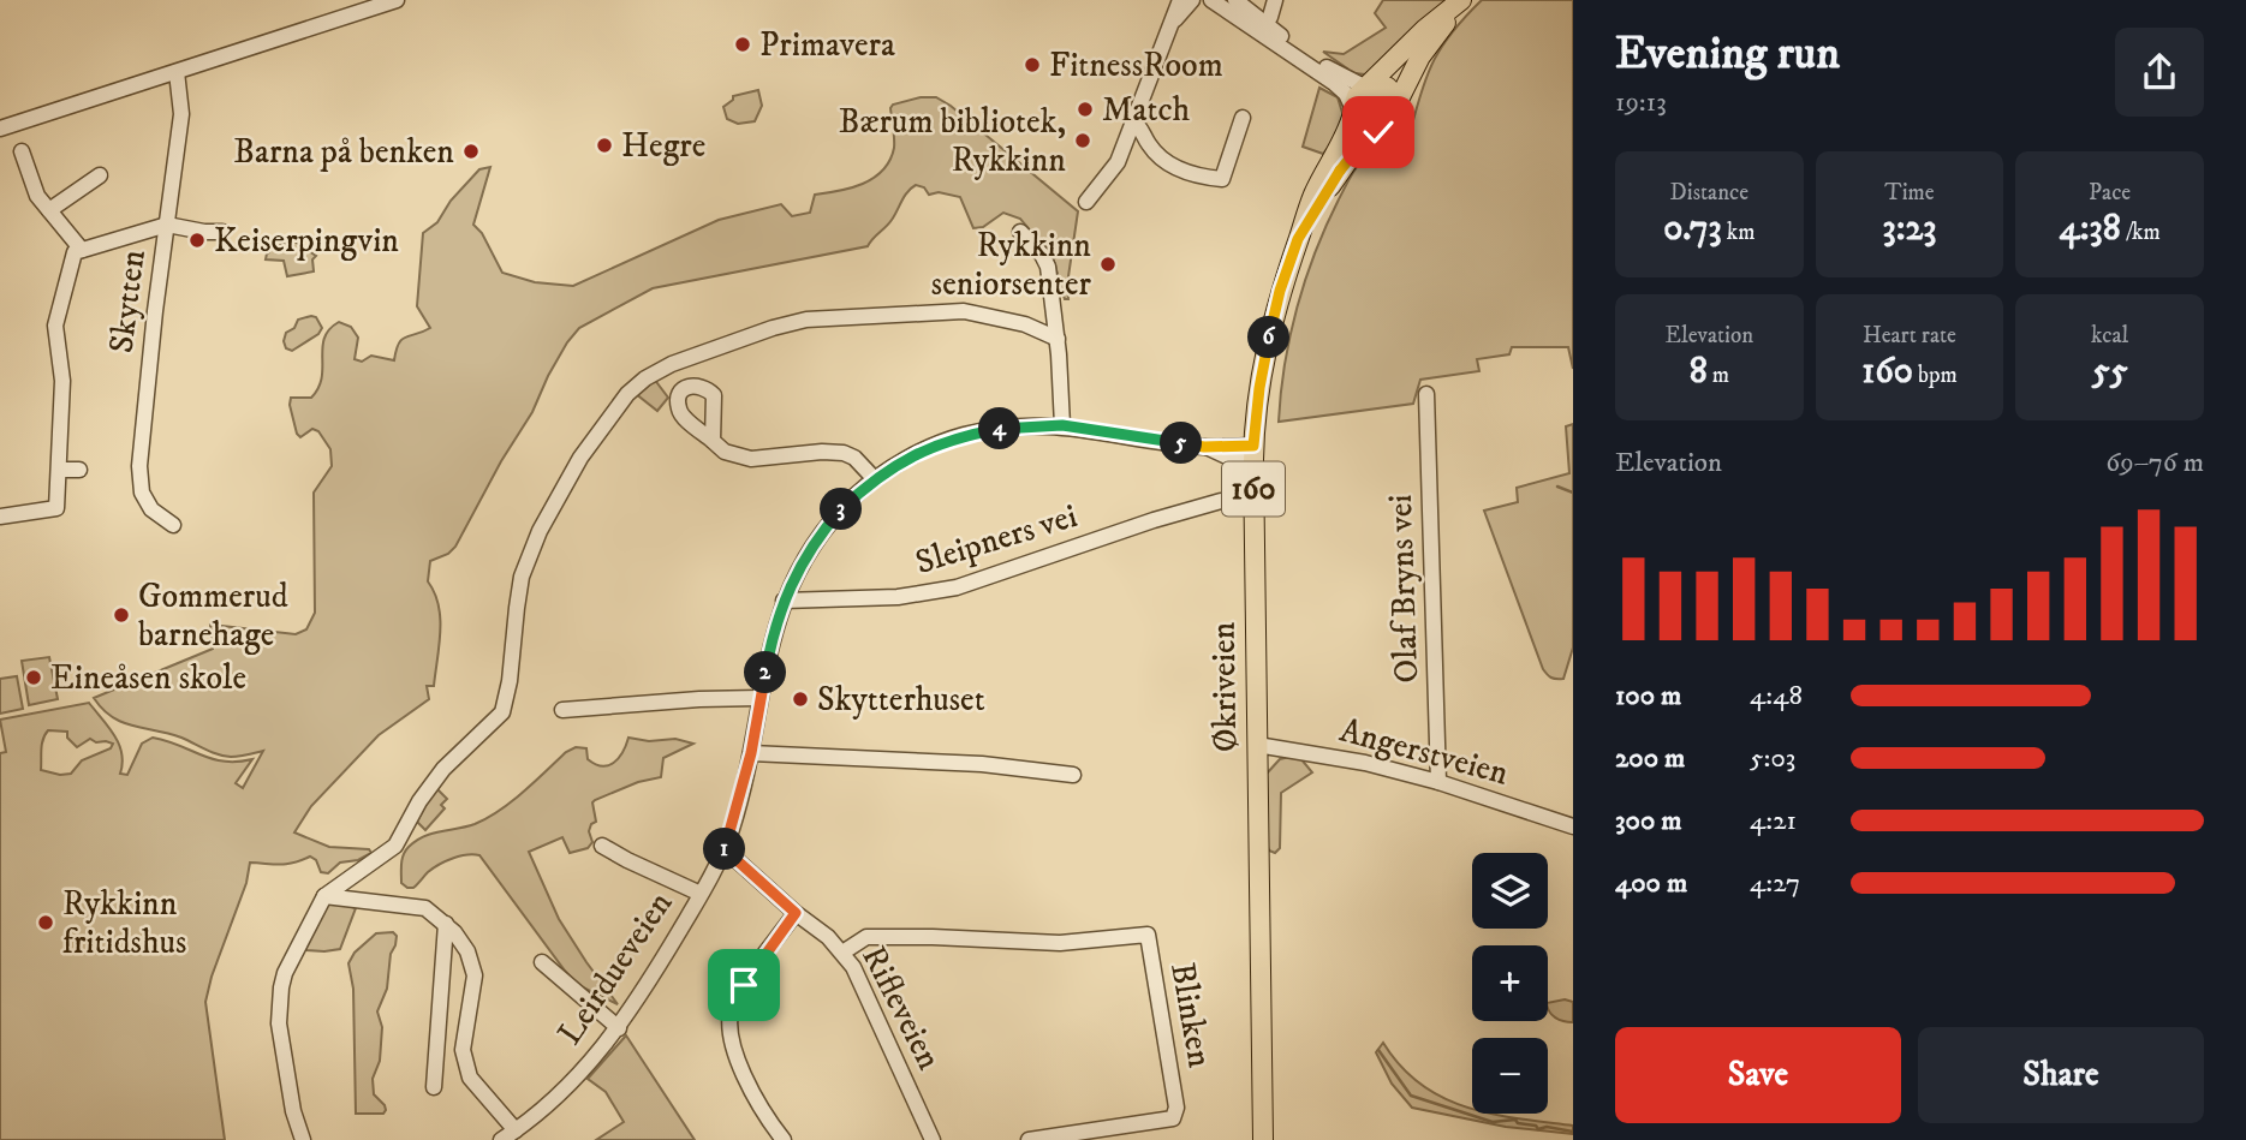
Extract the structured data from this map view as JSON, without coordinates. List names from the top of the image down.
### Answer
{
  "streets": {
    "main road": ["160", "Økriveien"],
    "street": [
      "Skytten",
      "Sleipners vei",
      "Olaf Bryns vei",
      "Angerstveien",
      "Leirdueveien",
      "Rifleveien",
      "Blinken"
    ]
  },
  "crossings": [
    ["160", "Økriveien"],
    ["Sleipners vei", "Leirdueveien"],
    ["Olaf Bryns vei", "Angerstveien"],
    ["Økriveien", "Angerstveien"],
    ["Økriveien", "Leirdueveien"],
    ["Leirdueveien", "Rifleveien"],
    ["Rifleveien", "Blinken"]
  ],
  "places": [
    "Primavera",
    "FitnessRoom",
    "Match",
    "Bærum bibliotek, Rykkinn",
    "Hegre",
    "Barna på benken",
    "Keiserpingvin",
    "Rykkinn seniorsenter",
    "Gommerud barnehage",
    "Eineåsen skole",
    "Skytterhuset",
    "Rykkinn fritidshus"
  ],
  "page": {
    "heading": ["Evening run", "19:13"],
    "stats": [
      ["Distance", "0.73 km"],
      ["Time", "3:23"],
      ["Pace", "4:38 /km"],
      ["Elevation", "8 m"],
      ["Heart rate", "160 bpm"],
      ["kcal", "55"]
    ],
    "pins": [
      "6",
      "4",
      "5",
      "3",
      "2",
      "1"
    ],
    "chart": ["Elevation", "69–76 m"],
    "list": [
      {
        "name": "100 m",
        "note": "4:48"
      },
      {
        "name": "200 m",
        "note": "5:03"
      },
      {
        "name": "300 m",
        "note": "4:21"
      },
      {
        "name": "400 m",
        "note": "4:27"
      }
    ],
    "map_buttons": ["+", "−"],
    "buttons": ["Save", "Share"]
  }
}
